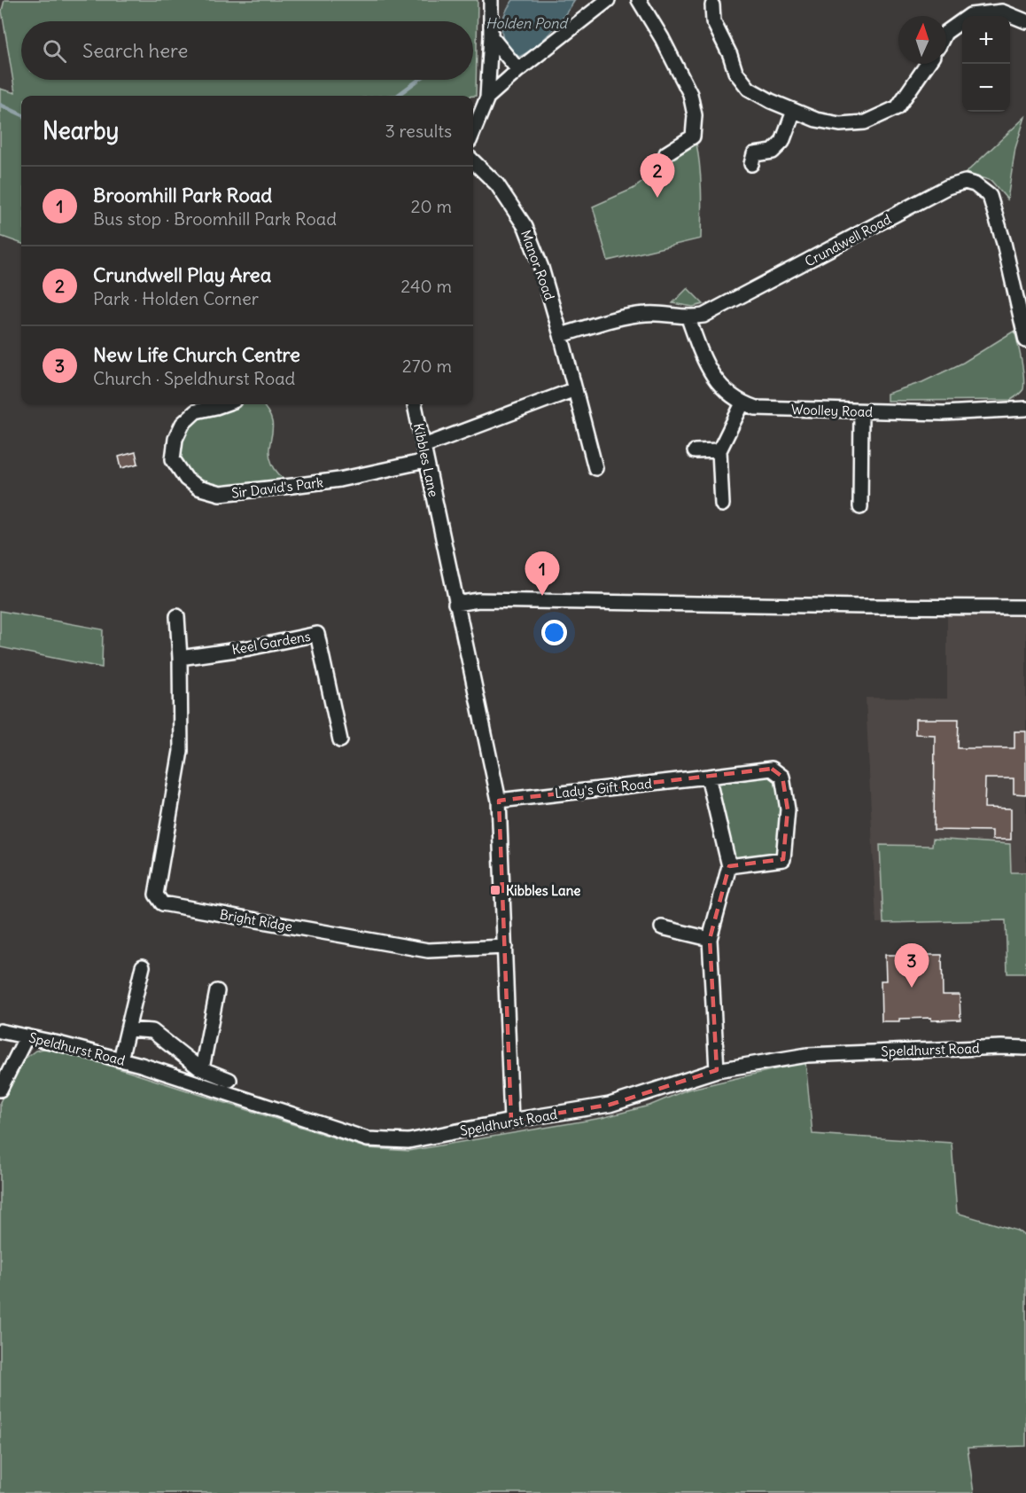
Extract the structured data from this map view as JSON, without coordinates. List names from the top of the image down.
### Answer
{
  "streets": {
    "street": [
      "Crundwell Road",
      "Manor Road",
      "Woolley Road",
      "Kibbles Lane",
      "Sir David's Park",
      "Keel Gardens",
      "Lady's Gift Road",
      "Bright Ridge",
      "Speldhurst Road"
    ]
  },
  "crossings": [
    ["Crundwell Road", "Manor Road"],
    ["Crundwell Road", "Woolley Road"],
    ["Kibbles Lane", "Sir David's Park"],
    ["Kibbles Lane", "Lady's Gift Road"],
    ["Kibbles Lane", "Bright Ridge"],
    ["Kibbles Lane", "Speldhurst Road"],
    ["Keel Gardens", "Bright Ridge"]
  ],
  "water": ["Holden Pond"],
  "places": {
    "transit": ["Kibbles Lane"]
  },
  "north": "top",
  "page": {
    "map_buttons": ["+", "−"],
    "search": "Search here",
    "heading": ["Nearby", "3 results"],
    "pins": ["2", "1", "3"],
    "list": [
      {
        "mark": "1",
        "name": "Broomhill Park Road",
        "note": "Bus stop · Broomhill Park Road",
        "value": "20 m"
      },
      {
        "mark": "2",
        "name": "Crundwell Play Area",
        "note": "Park · Holden Corner",
        "value": "240 m"
      },
      {
        "mark": "3",
        "name": "New Life Church Centre",
        "note": "Church · Speldhurst Road",
        "value": "270 m"
      }
    ]
  }
}
